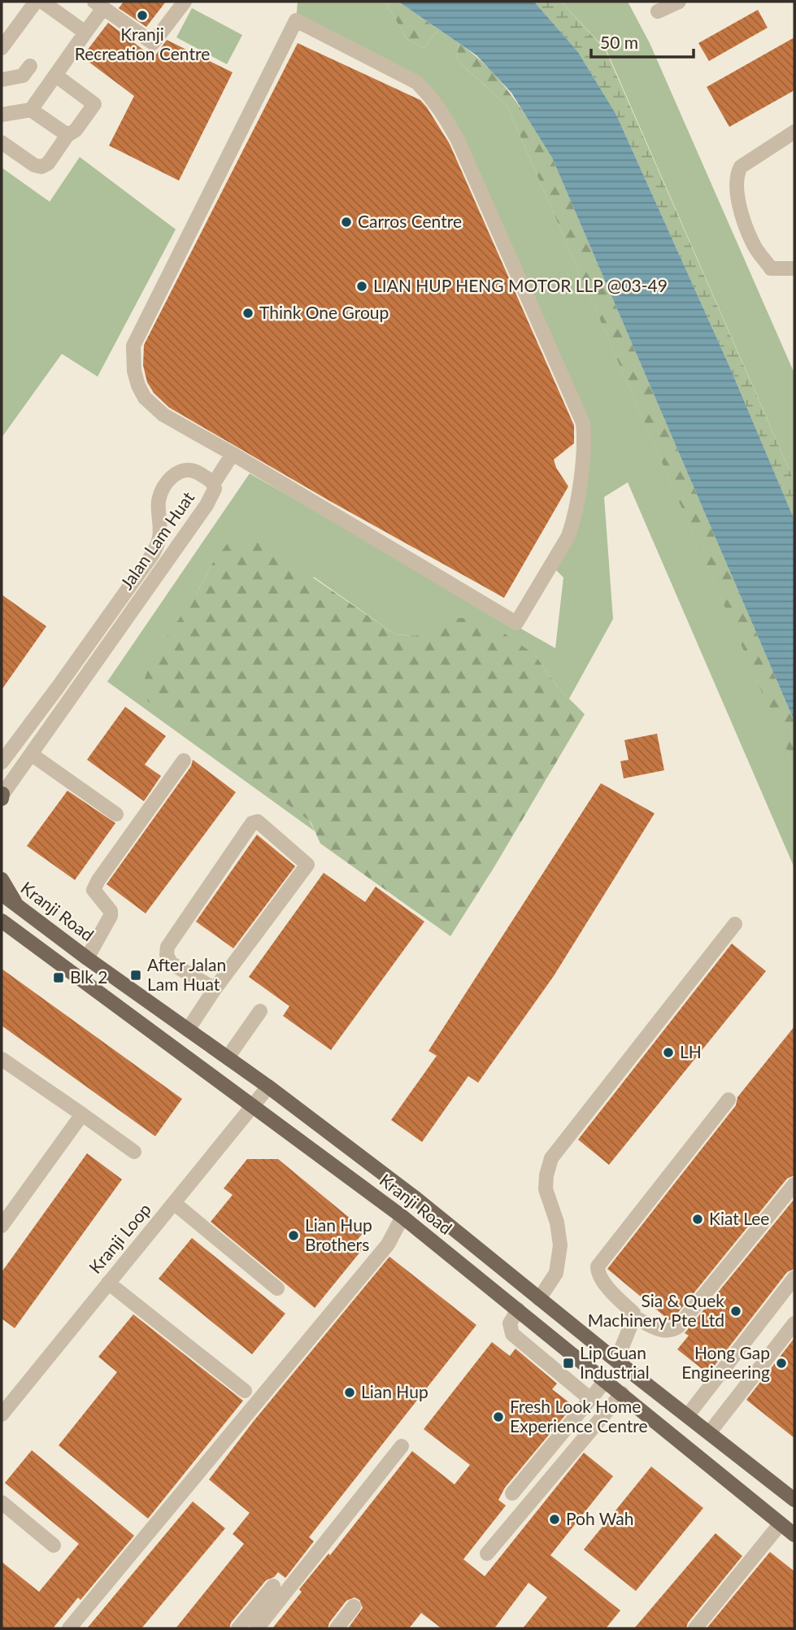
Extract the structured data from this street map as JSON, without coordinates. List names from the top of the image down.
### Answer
{
  "streets": {
    "main road": ["Kranji Road"],
    "street": ["Jalan Lam Huat", "Kranji Loop"]
  },
  "crossings": [
    ["Kranji Road", "Kranji Loop"]
  ],
  "places": {
    "other": [
      "Kranji Recreation Centre",
      "Carros Centre",
      "LIAN HUP HENG MOTOR LLP @03-49",
      "Think One Group",
      "LH",
      "Kiat Lee",
      "Lian Hup Brothers",
      "Sia & Quek Machinery Pte Ltd",
      "Hong Gap Engineering",
      "Lian Hup",
      "Fresh Look Home Experience Centre",
      "Poh Wah"
    ],
    "transit": ["After Jalan Lam Huat", "Blk 2", "Lip Guan Industrial"]
  },
  "scale_bar": "50 m"
}
